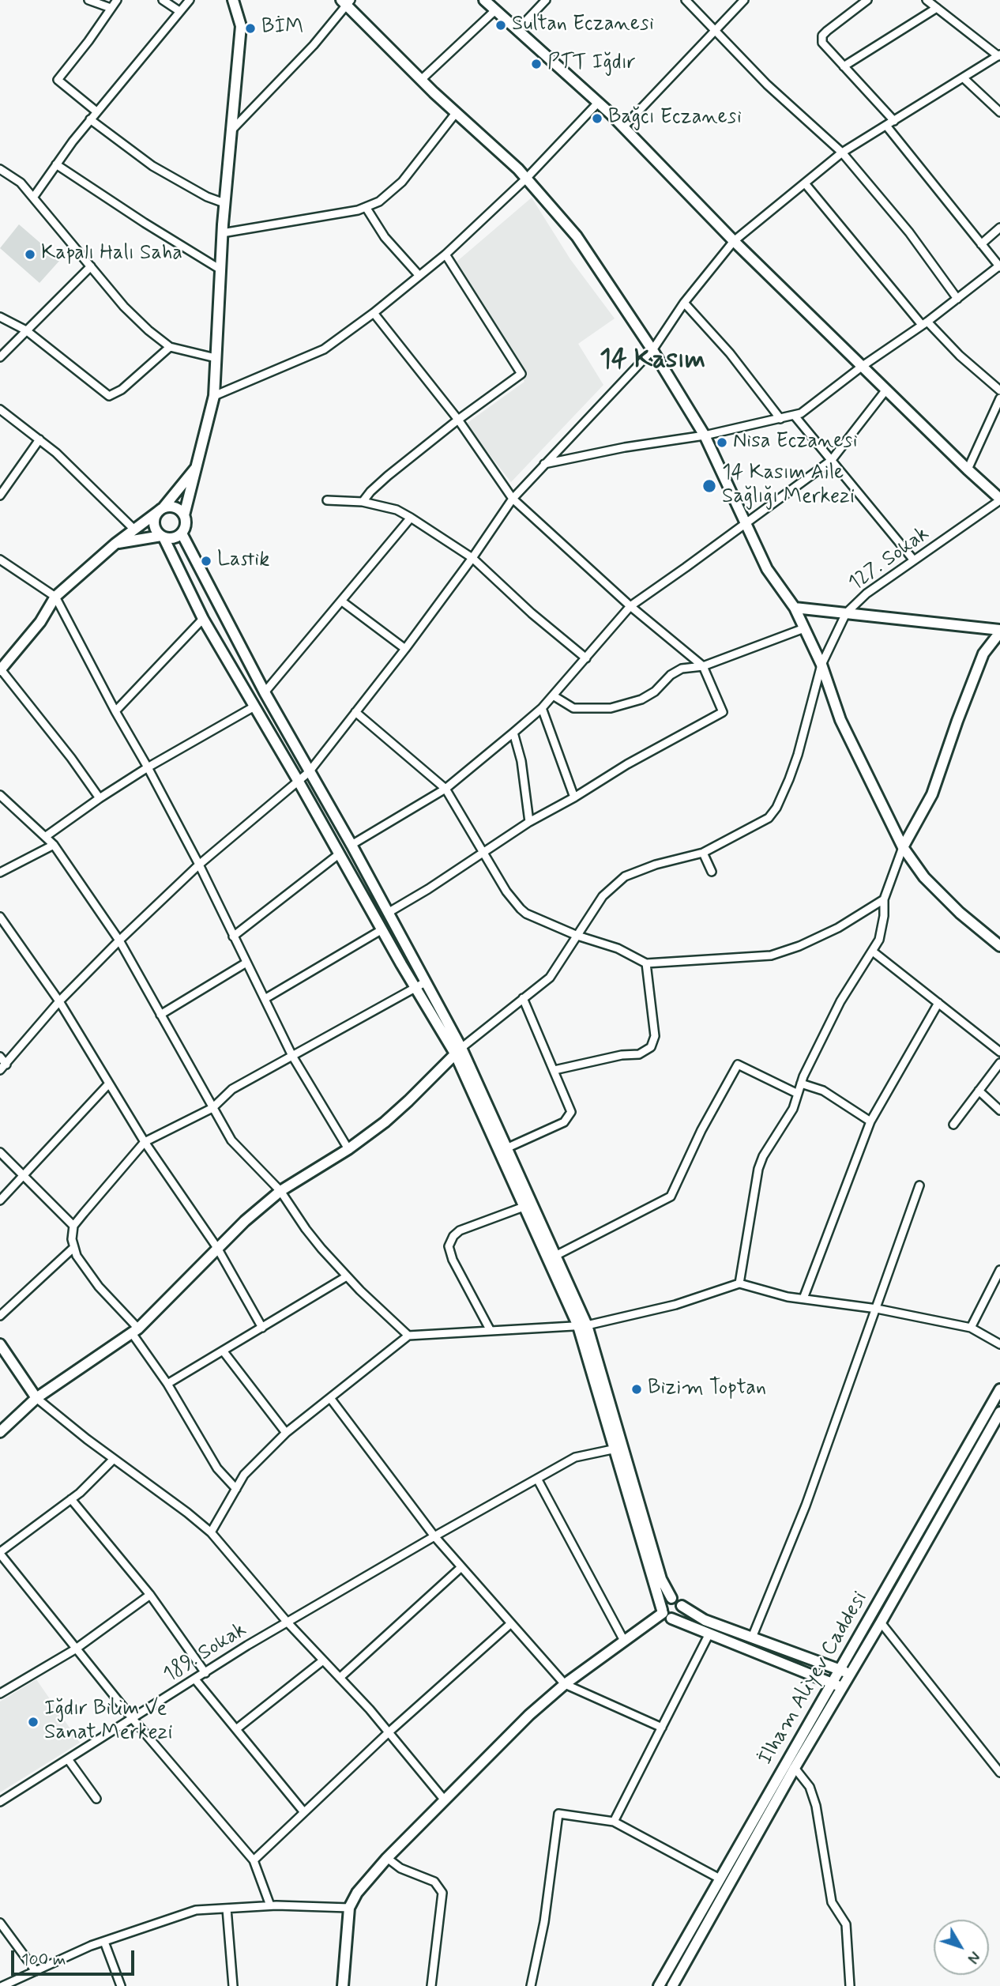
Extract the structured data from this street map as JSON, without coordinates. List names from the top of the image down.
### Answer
{
  "streets": {
    "street": ["127. Sokak", "189. Sokak", "İlham Aliyev Caddesi"]
  },
  "districts": ["14 Kasım"],
  "places": [
    "Sultan Eczanesi",
    "BİM",
    "PTT Iğdır",
    "Bağcı Eczanesi",
    "Kapalı Halı Saha",
    "Nisa Eczanesi",
    "14 Kasım Aile Sağlığı Merkezi",
    "Lastik",
    "Bizim Toptan",
    "Iğdır Bilim Ve Sanat Merkezi"
  ],
  "scale_bar": "100 m",
  "north": "bottom right"
}
